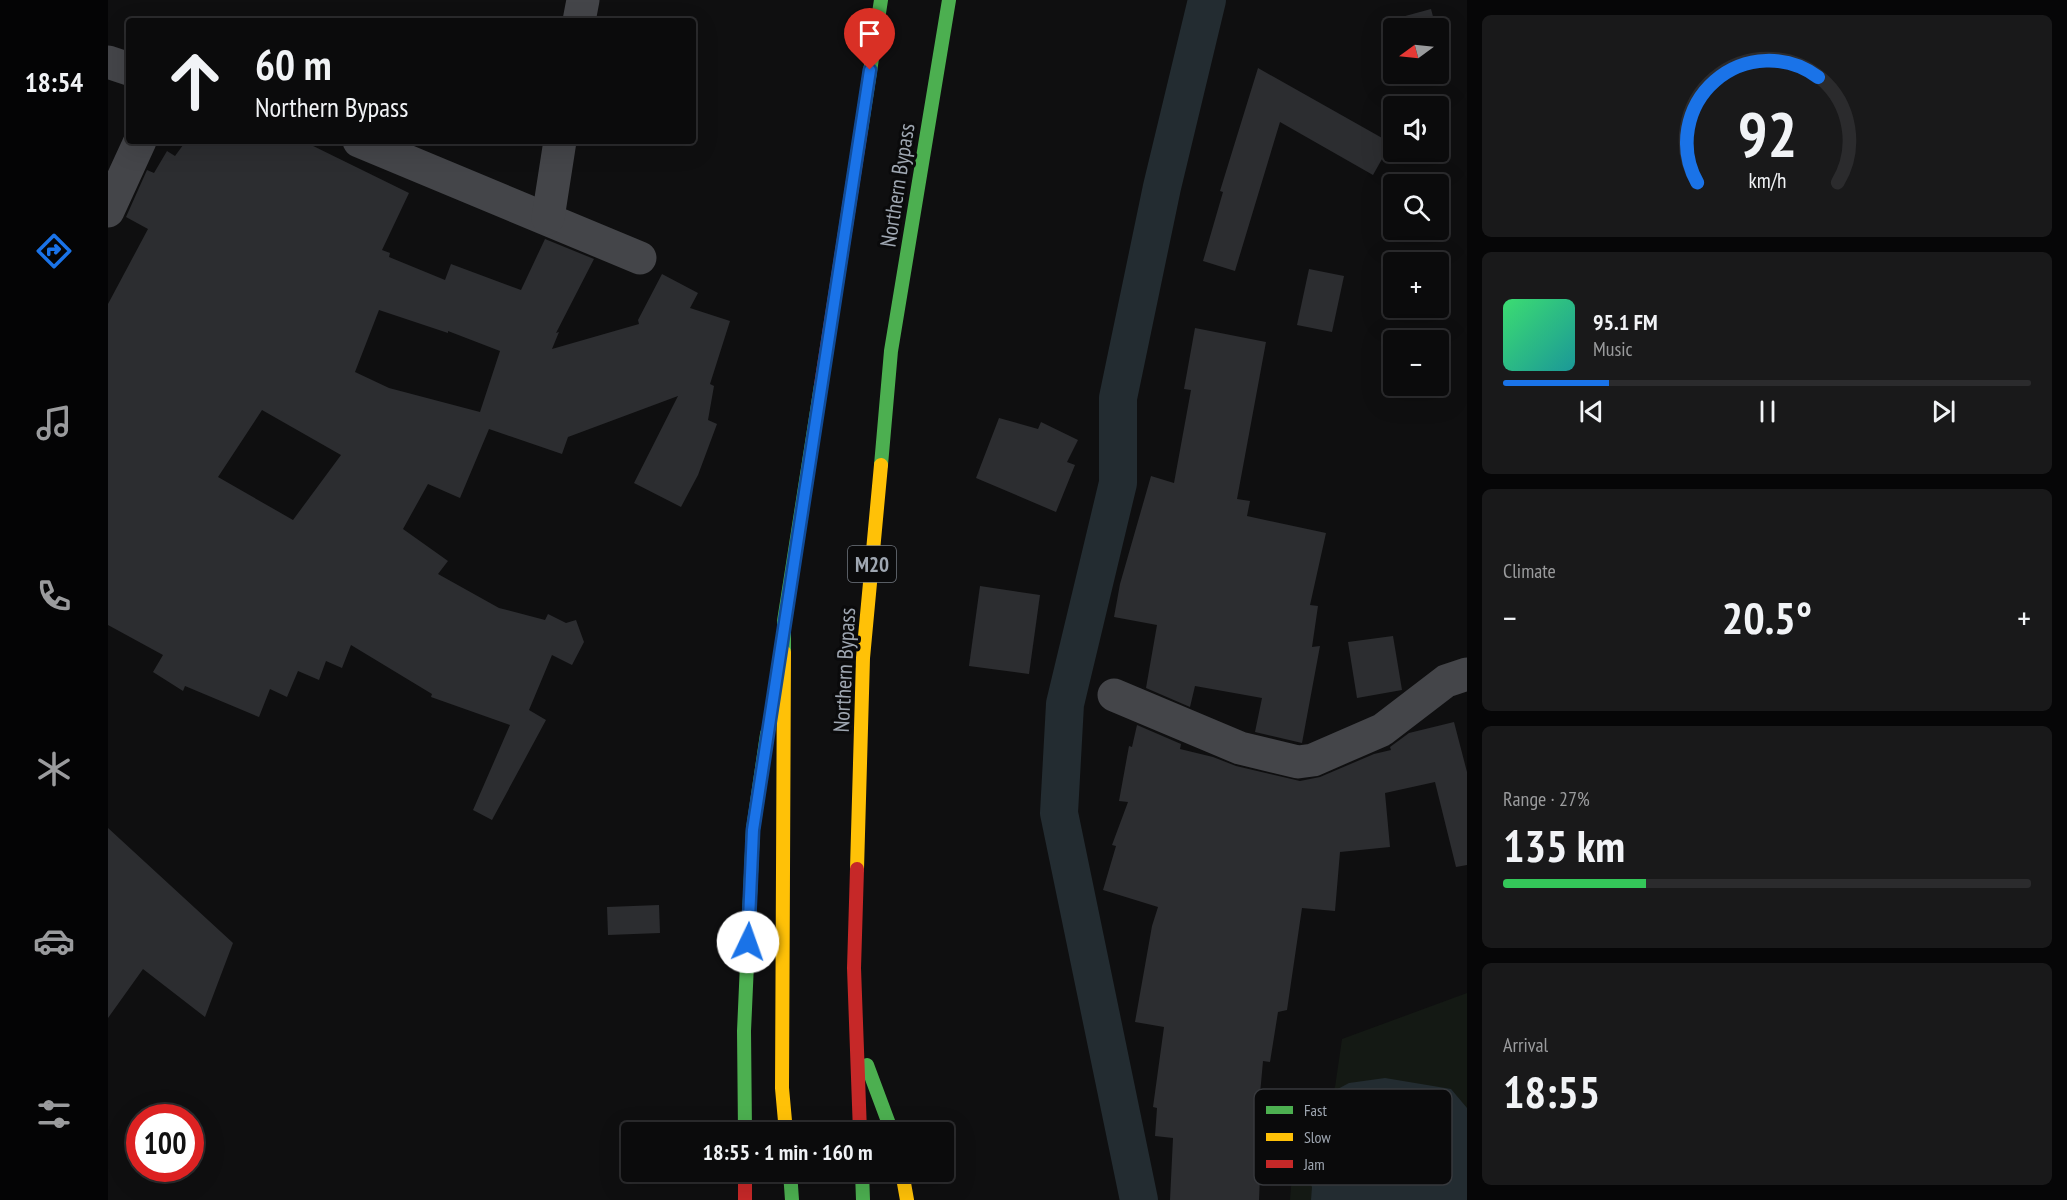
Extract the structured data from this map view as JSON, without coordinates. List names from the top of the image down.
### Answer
{
  "streets": {
    "highway": ["Northern Bypass", "M20"]
  },
  "legend": ["Fast", "Slow", "Jam"],
  "north": "left",
  "page": {
    "tabs": "18:54",
    "map_buttons": ["+", "−"],
    "turn": ["60 m", "Northern Bypass"],
    "song": ["95.1 FM", "Music"],
    "tile": [
      "Climate",
      ["Range · 27%", "135 km"],
      ["Arrival", "18:55"]
    ],
    "heat": ["−", "20.5°", "+"],
    "limit": "100",
    "trip": "18:55 · 1 min · 160 m",
    "gauge": ["92", "km/h"]
  }
}
